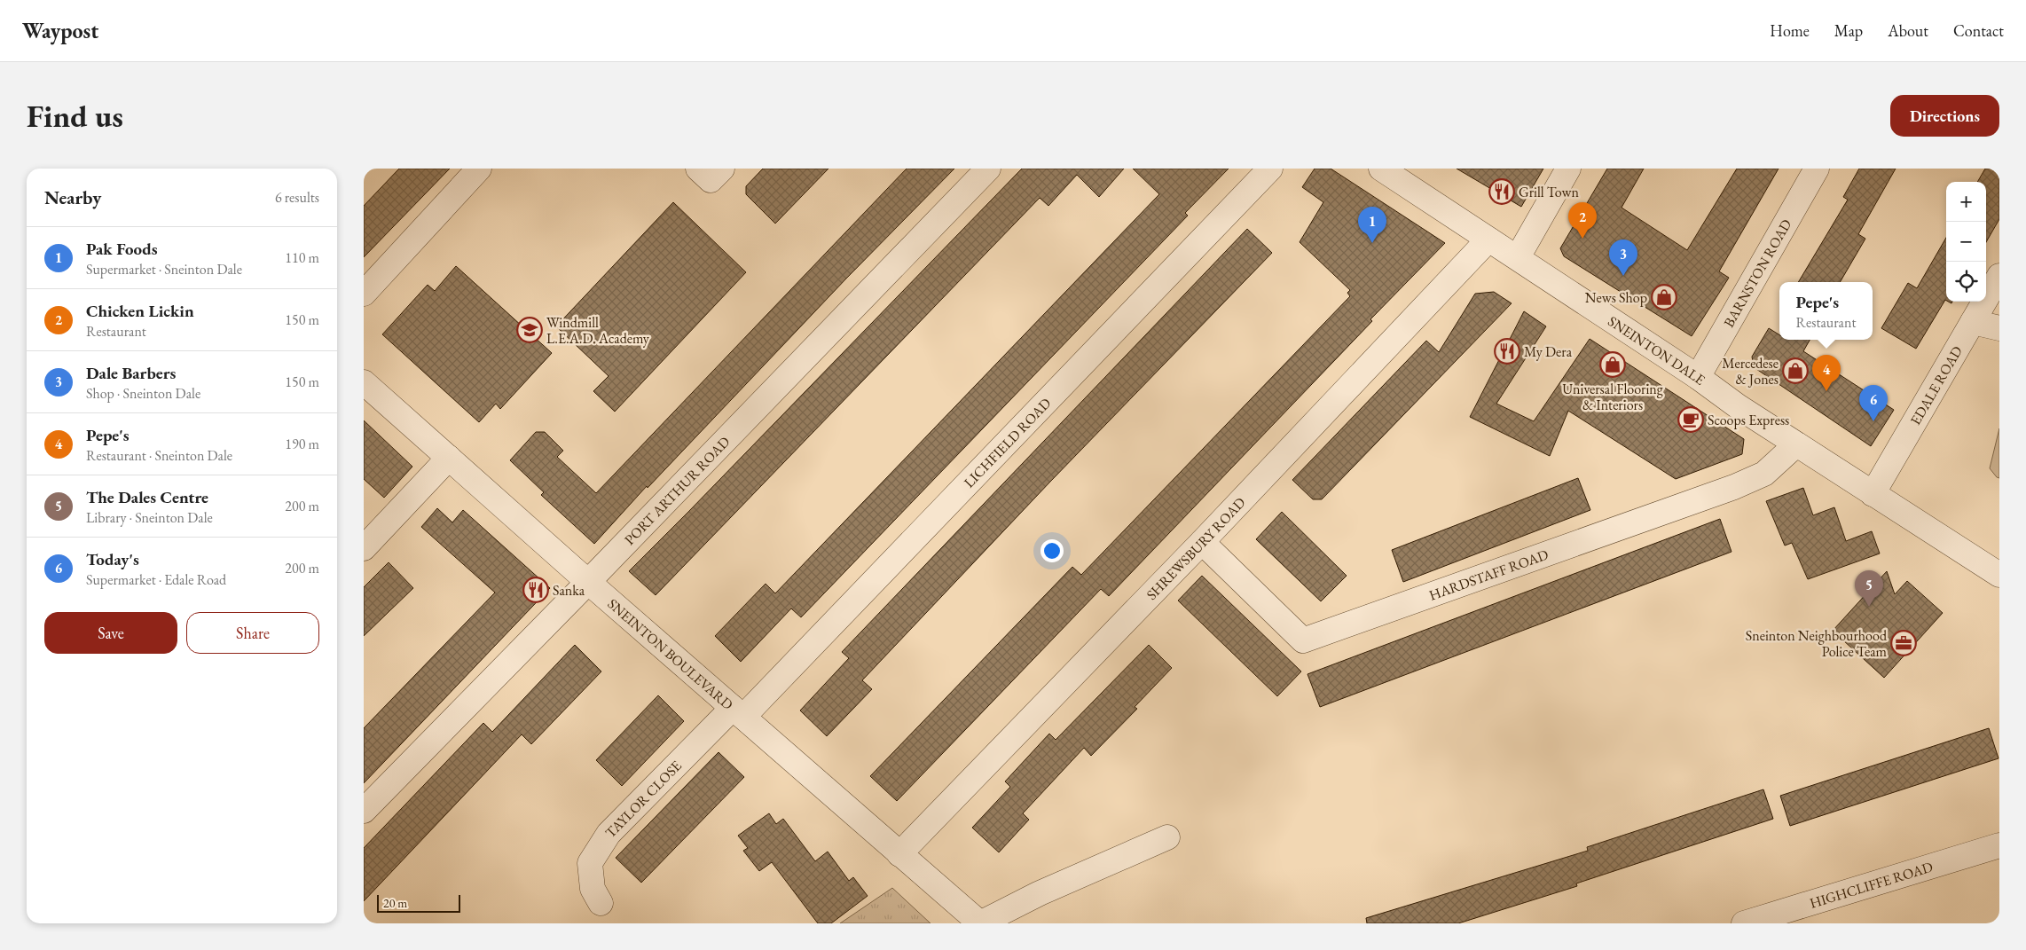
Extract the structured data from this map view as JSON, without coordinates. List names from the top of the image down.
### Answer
{
  "streets": {
    "street": [
      "BARNSTON ROAD",
      "SNEINTON DALE",
      "EDALE ROAD",
      "LICHFIELD ROAD",
      "PORT ARTHUR ROAD",
      "SHREWSBURY ROAD",
      "HARDSTAFF ROAD",
      "SNEINTON BOULEVARD",
      "TAYLOR CLOSE",
      "HIGHCLIFFE ROAD"
    ]
  },
  "crossings": [
    ["BARNSTON ROAD", "SNEINTON DALE"],
    ["SNEINTON DALE", "EDALE ROAD"],
    ["SNEINTON DALE", "SHREWSBURY ROAD"],
    ["SNEINTON DALE", "HARDSTAFF ROAD"],
    ["LICHFIELD ROAD", "SNEINTON BOULEVARD"],
    ["LICHFIELD ROAD", "TAYLOR CLOSE"],
    ["PORT ARTHUR ROAD", "SNEINTON BOULEVARD"],
    ["SHREWSBURY ROAD", "HARDSTAFF ROAD"],
    ["SHREWSBURY ROAD", "SNEINTON BOULEVARD"],
    ["SNEINTON BOULEVARD", "TAYLOR CLOSE"]
  ],
  "places": {
    "restaurant": ["Grill Town", "My Dera", "Sanka"],
    "shop": ["News Shop", "Universal Flooring & Interiors", "Mercedese & Jones"],
    "school or university": ["Windmill L.E.A.D. Academy"],
    "cafe": ["Scoops Express"],
    "office": ["Sneinton Neighbourhood Police Team"]
  },
  "scale_bar": "20 m",
  "page": {
    "header": "Waypost",
    "nav": [
      "Home",
      "Map",
      "About",
      "Contact"
    ],
    "buttons": [
      "Directions",
      ["Save", "Share"]
    ],
    "title": "Find us",
    "heading": ["Nearby", "6 results"],
    "map_buttons": ["+", "−"],
    "pins": [
      "2",
      "1",
      "3",
      "4",
      "6",
      "5"
    ],
    "list": [
      {
        "mark": "1",
        "name": "Pak Foods",
        "note": "Supermarket · Sneinton Dale",
        "value": "110 m"
      },
      {
        "mark": "2",
        "name": "Chicken Lickin",
        "note": "Restaurant",
        "value": "150 m"
      },
      {
        "mark": "3",
        "name": "Dale Barbers",
        "note": "Shop · Sneinton Dale",
        "value": "150 m"
      },
      {
        "mark": "4",
        "name": "Pepe's",
        "note": "Restaurant · Sneinton Dale",
        "value": "190 m"
      },
      {
        "mark": "5",
        "name": "The Dales Centre",
        "note": "Library · Sneinton Dale",
        "value": "200 m"
      },
      {
        "mark": "6",
        "name": "Today's",
        "note": "Supermarket · Edale Road",
        "value": "200 m"
      }
    ],
    "popup": ["Pepe's", "Restaurant"],
    "scale": "20 m"
  }
}
